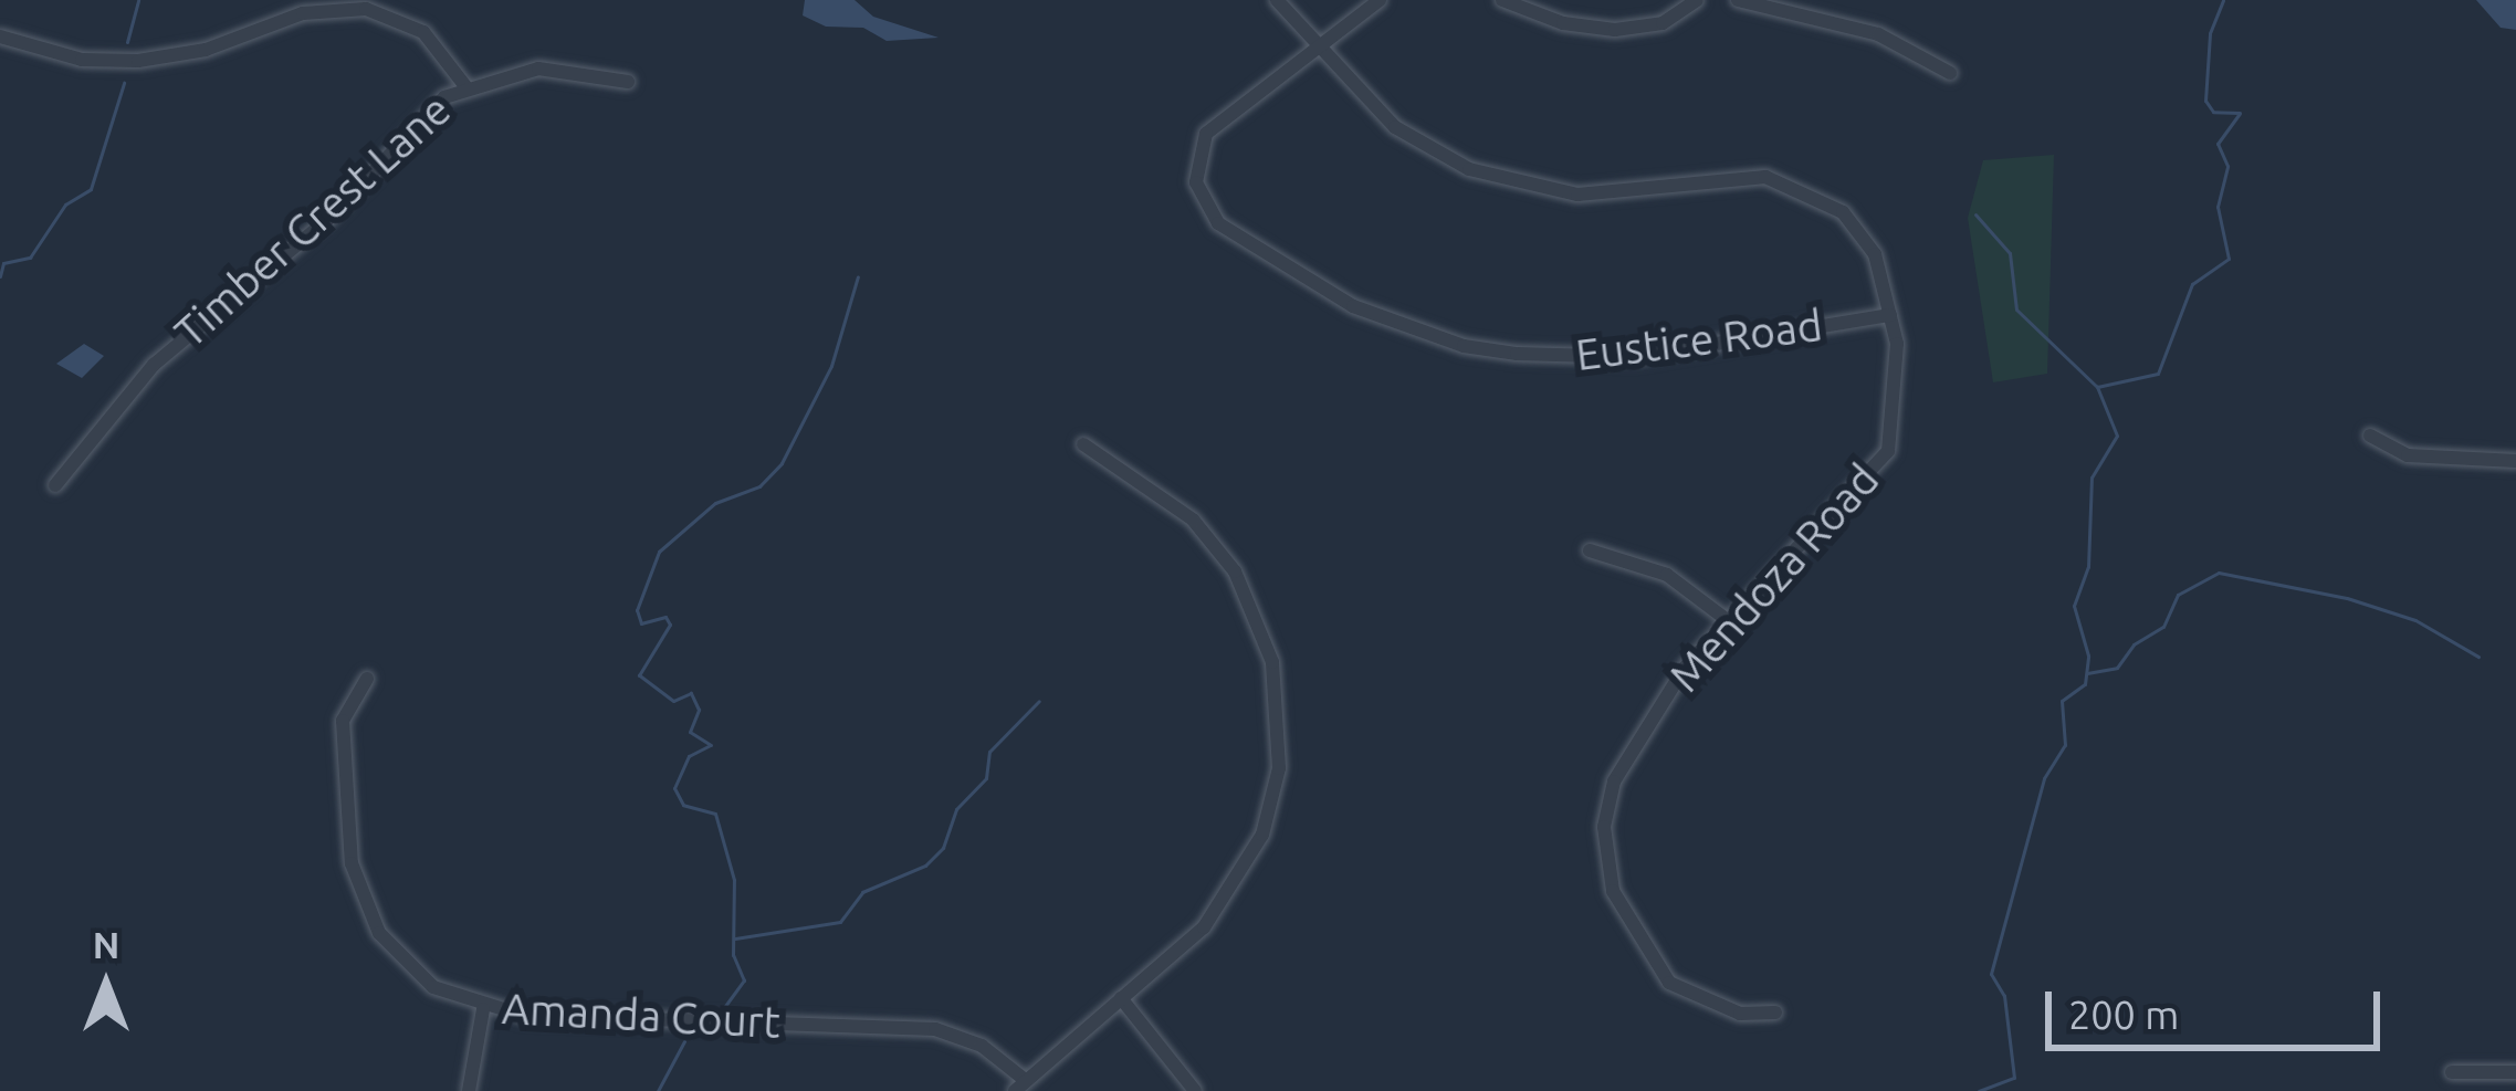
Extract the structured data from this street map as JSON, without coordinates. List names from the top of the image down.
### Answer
{
  "streets": {
    "street": [
      "Timber Crest Lane",
      "Eustice Road",
      "Mendoza Road",
      "Amanda Court"
    ]
  },
  "crossings": [
    ["Eustice Road", "Mendoza Road"]
  ],
  "scale_bar": "200 m",
  "north": "top"
}
